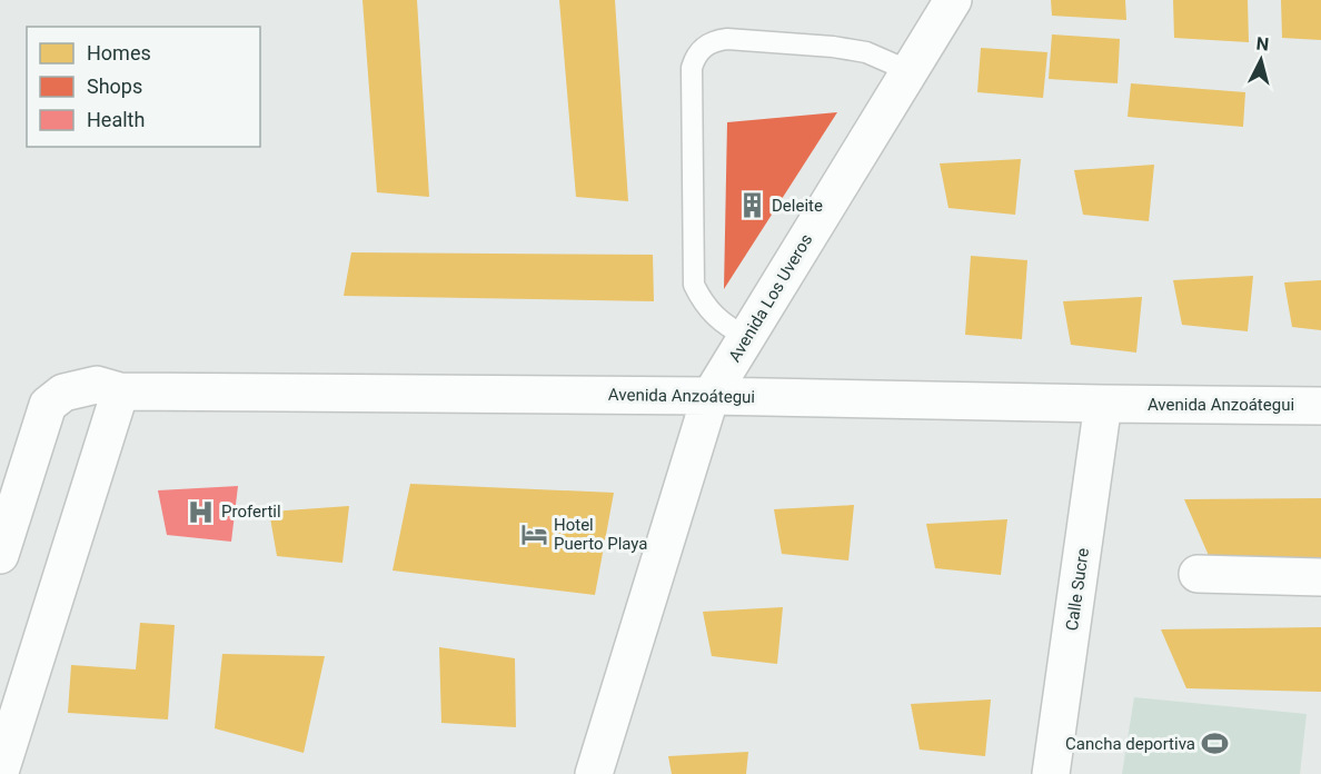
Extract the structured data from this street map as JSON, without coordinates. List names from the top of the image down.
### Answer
{
  "streets": {
    "street": ["Avenida Los Uveros", "Avenida Anzoátegui", "Calle Sucre"]
  },
  "crossings": [
    ["Avenida Los Uveros", "Avenida Anzoátegui"],
    ["Avenida Anzoátegui", "Calle Sucre"]
  ],
  "places": {
    "building": ["Deleite"],
    "hospital": ["Profertil"],
    "hotel": ["Hotel Puerto Playa"],
    "sports": ["Cancha deportiva"]
  },
  "legend": ["Homes", "Shops", "Health"],
  "north": "top"
}
